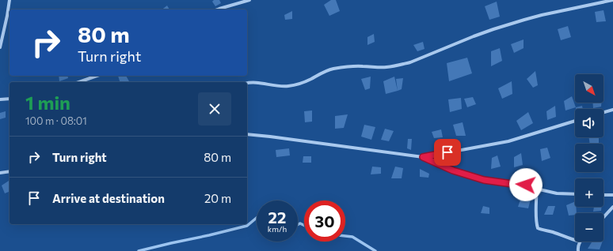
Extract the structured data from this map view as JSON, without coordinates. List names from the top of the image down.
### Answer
{
  "north": "bottom right",
  "page": {
    "turn": ["80 m", "Turn right"],
    "map_buttons": ["+", "−"],
    "heading": ["1 min", "100 m · 08:01"],
    "list": [
      {
        "name": "Turn right",
        "value": "80 m"
      },
      {
        "name": "Arrive at destination",
        "value": "20 m"
      }
    ],
    "speed": "22 km/h",
    "limit": "30"
  }
}
